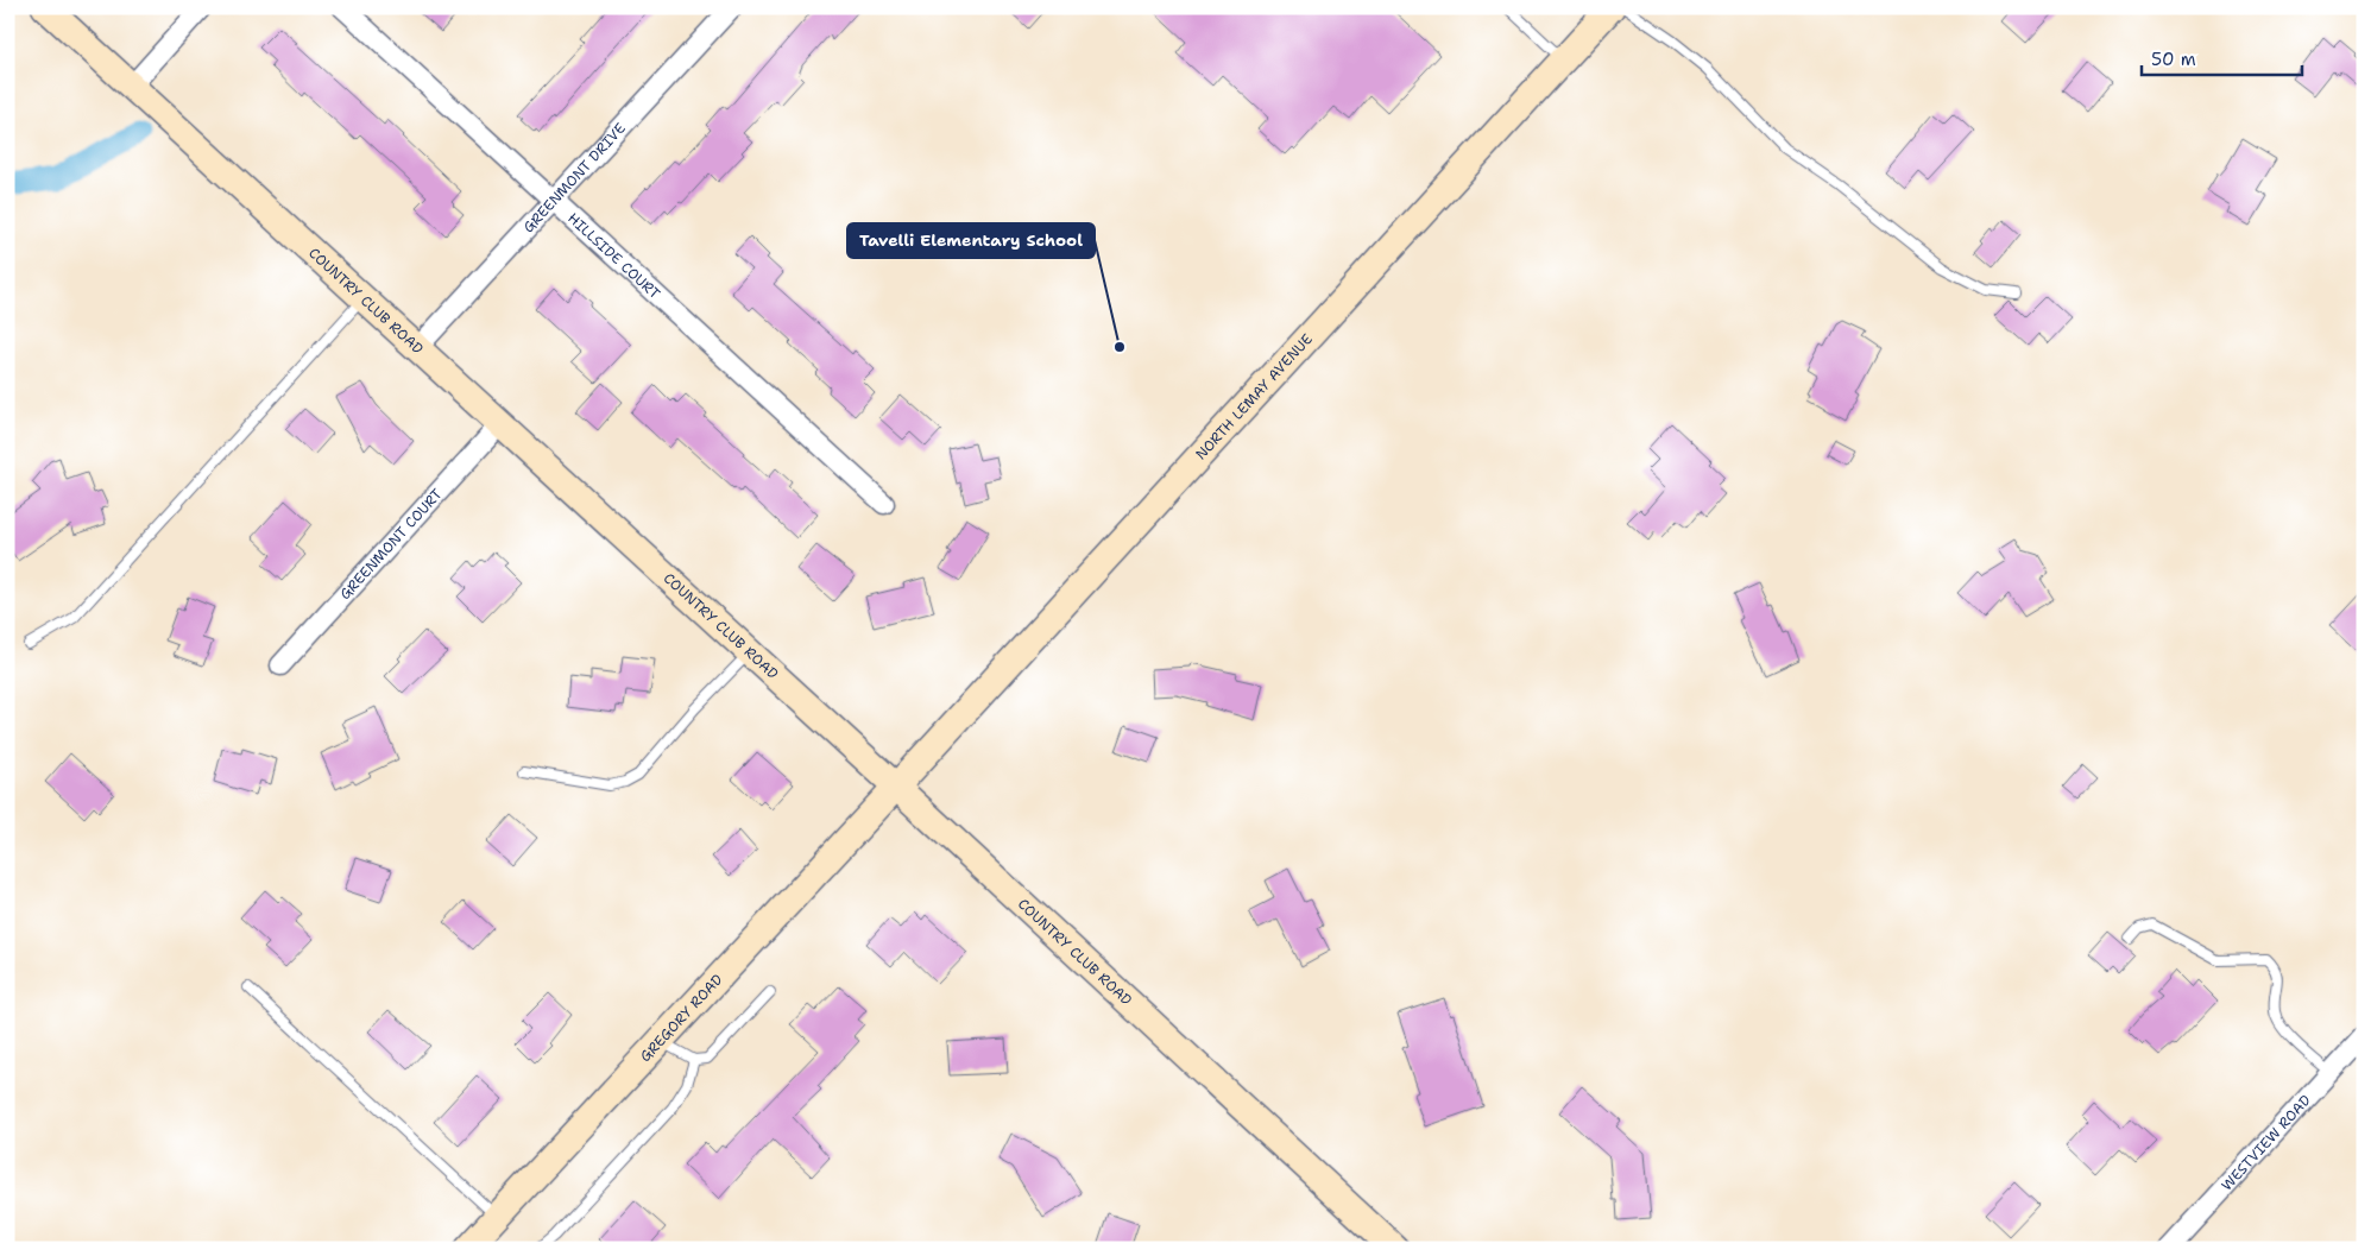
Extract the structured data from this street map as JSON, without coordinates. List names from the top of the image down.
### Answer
{
  "streets": {
    "street": [
      "GREENMONT DRIVE",
      "HILLSIDE COURT",
      "COUNTRY CLUB ROAD",
      "NORTH LEMAY AVENUE",
      "GREENMONT COURT",
      "GREGORY ROAD",
      "WESTVIEW ROAD"
    ]
  },
  "crossings": [
    ["GREENMONT DRIVE", "HILLSIDE COURT"],
    ["GREENMONT DRIVE", "COUNTRY CLUB ROAD"],
    ["COUNTRY CLUB ROAD", "NORTH LEMAY AVENUE"],
    ["COUNTRY CLUB ROAD", "GREENMONT COURT"],
    ["COUNTRY CLUB ROAD", "GREGORY ROAD"],
    ["NORTH LEMAY AVENUE", "GREGORY ROAD"]
  ],
  "places": ["Tavelli Elementary School"],
  "scale_bar": "50 m"
}
